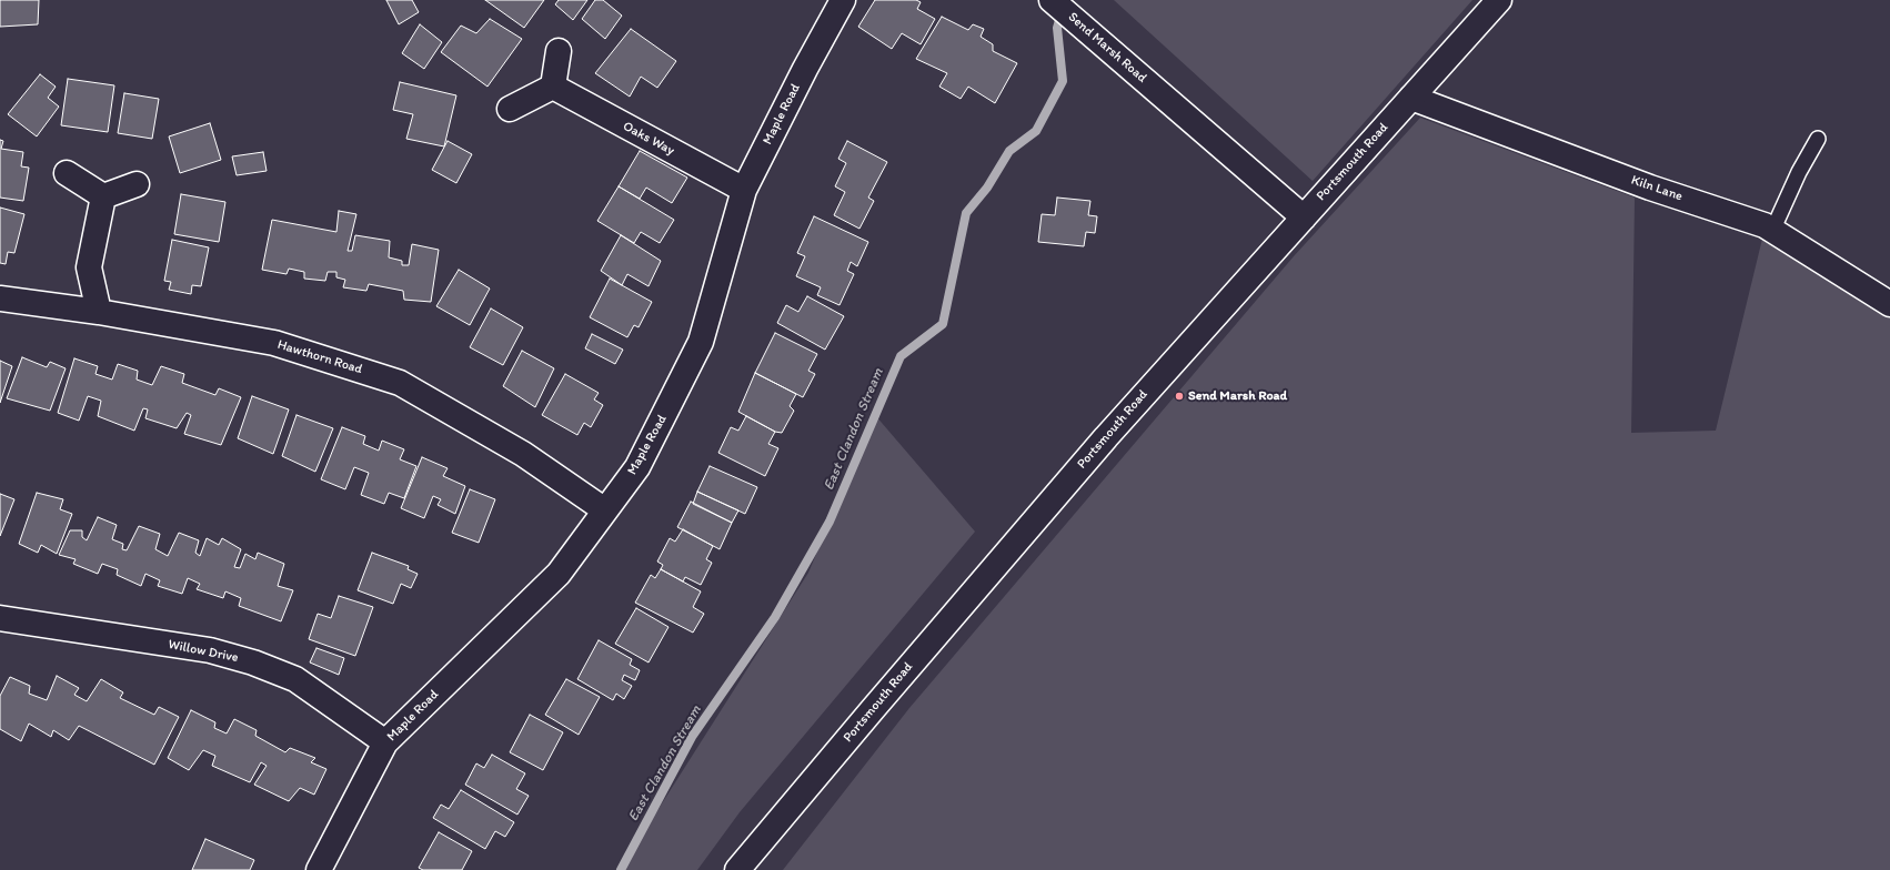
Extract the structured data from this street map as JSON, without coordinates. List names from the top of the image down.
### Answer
{
  "streets": {
    "street": [
      "Send Marsh Road",
      "Maple Road",
      "Oaks Way",
      "Portsmouth Road",
      "Kiln Lane",
      "Hawthorn Road",
      "Willow Drive"
    ]
  },
  "crossings": [
    ["Send Marsh Road", "Portsmouth Road"],
    ["Maple Road", "Oaks Way"],
    ["Maple Road", "Hawthorn Road"],
    ["Maple Road", "Willow Drive"],
    ["Portsmouth Road", "Kiln Lane"]
  ],
  "water": ["East Clandon Stream"],
  "places": ["Send Marsh Road"]
}
